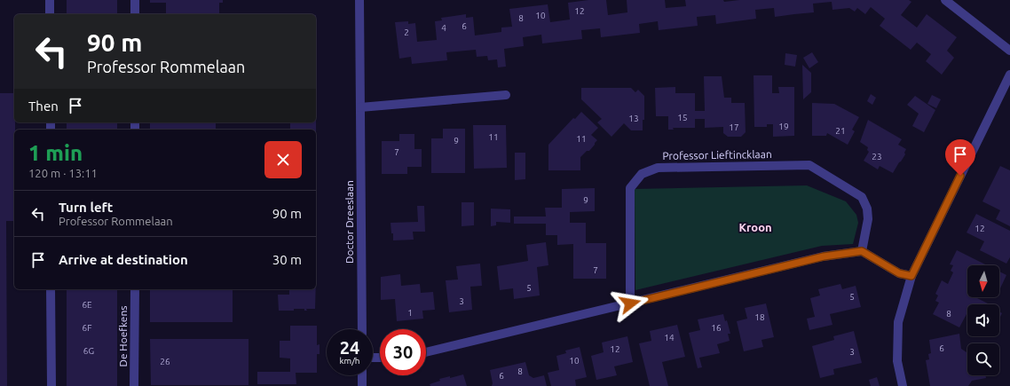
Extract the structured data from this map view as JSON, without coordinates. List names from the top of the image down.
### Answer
{
  "streets": {
    "street": ["Professor Lieftincklaan", "Doctor Dreeslaan", "De Hoefkens"]
  },
  "districts": ["Kroon"],
  "house_numbers": [
    "12",
    "10",
    "8",
    "6",
    "4",
    "2",
    "15",
    "13",
    "19",
    "17",
    "21",
    "11",
    "11",
    "9",
    "7",
    "23",
    "9",
    "12",
    "7",
    "5",
    "5",
    "3",
    "6E",
    "1",
    "8",
    "18",
    "6F",
    "16",
    "14",
    "6",
    "12",
    "6G",
    "3",
    "10",
    "26",
    "8",
    "6"
  ],
  "north": "bottom",
  "page": {
    "turn": ["90 m", "Professor Rommelaan"],
    "then": "Then",
    "heading": ["1 min", "120 m · 13:11"],
    "list": [
      {
        "name": "Turn left",
        "note": "Professor Rommelaan",
        "value": "90 m"
      },
      {
        "name": "Arrive at destination",
        "value": "30 m"
      }
    ],
    "speed": "24 km/h",
    "limit": "30"
  }
}
